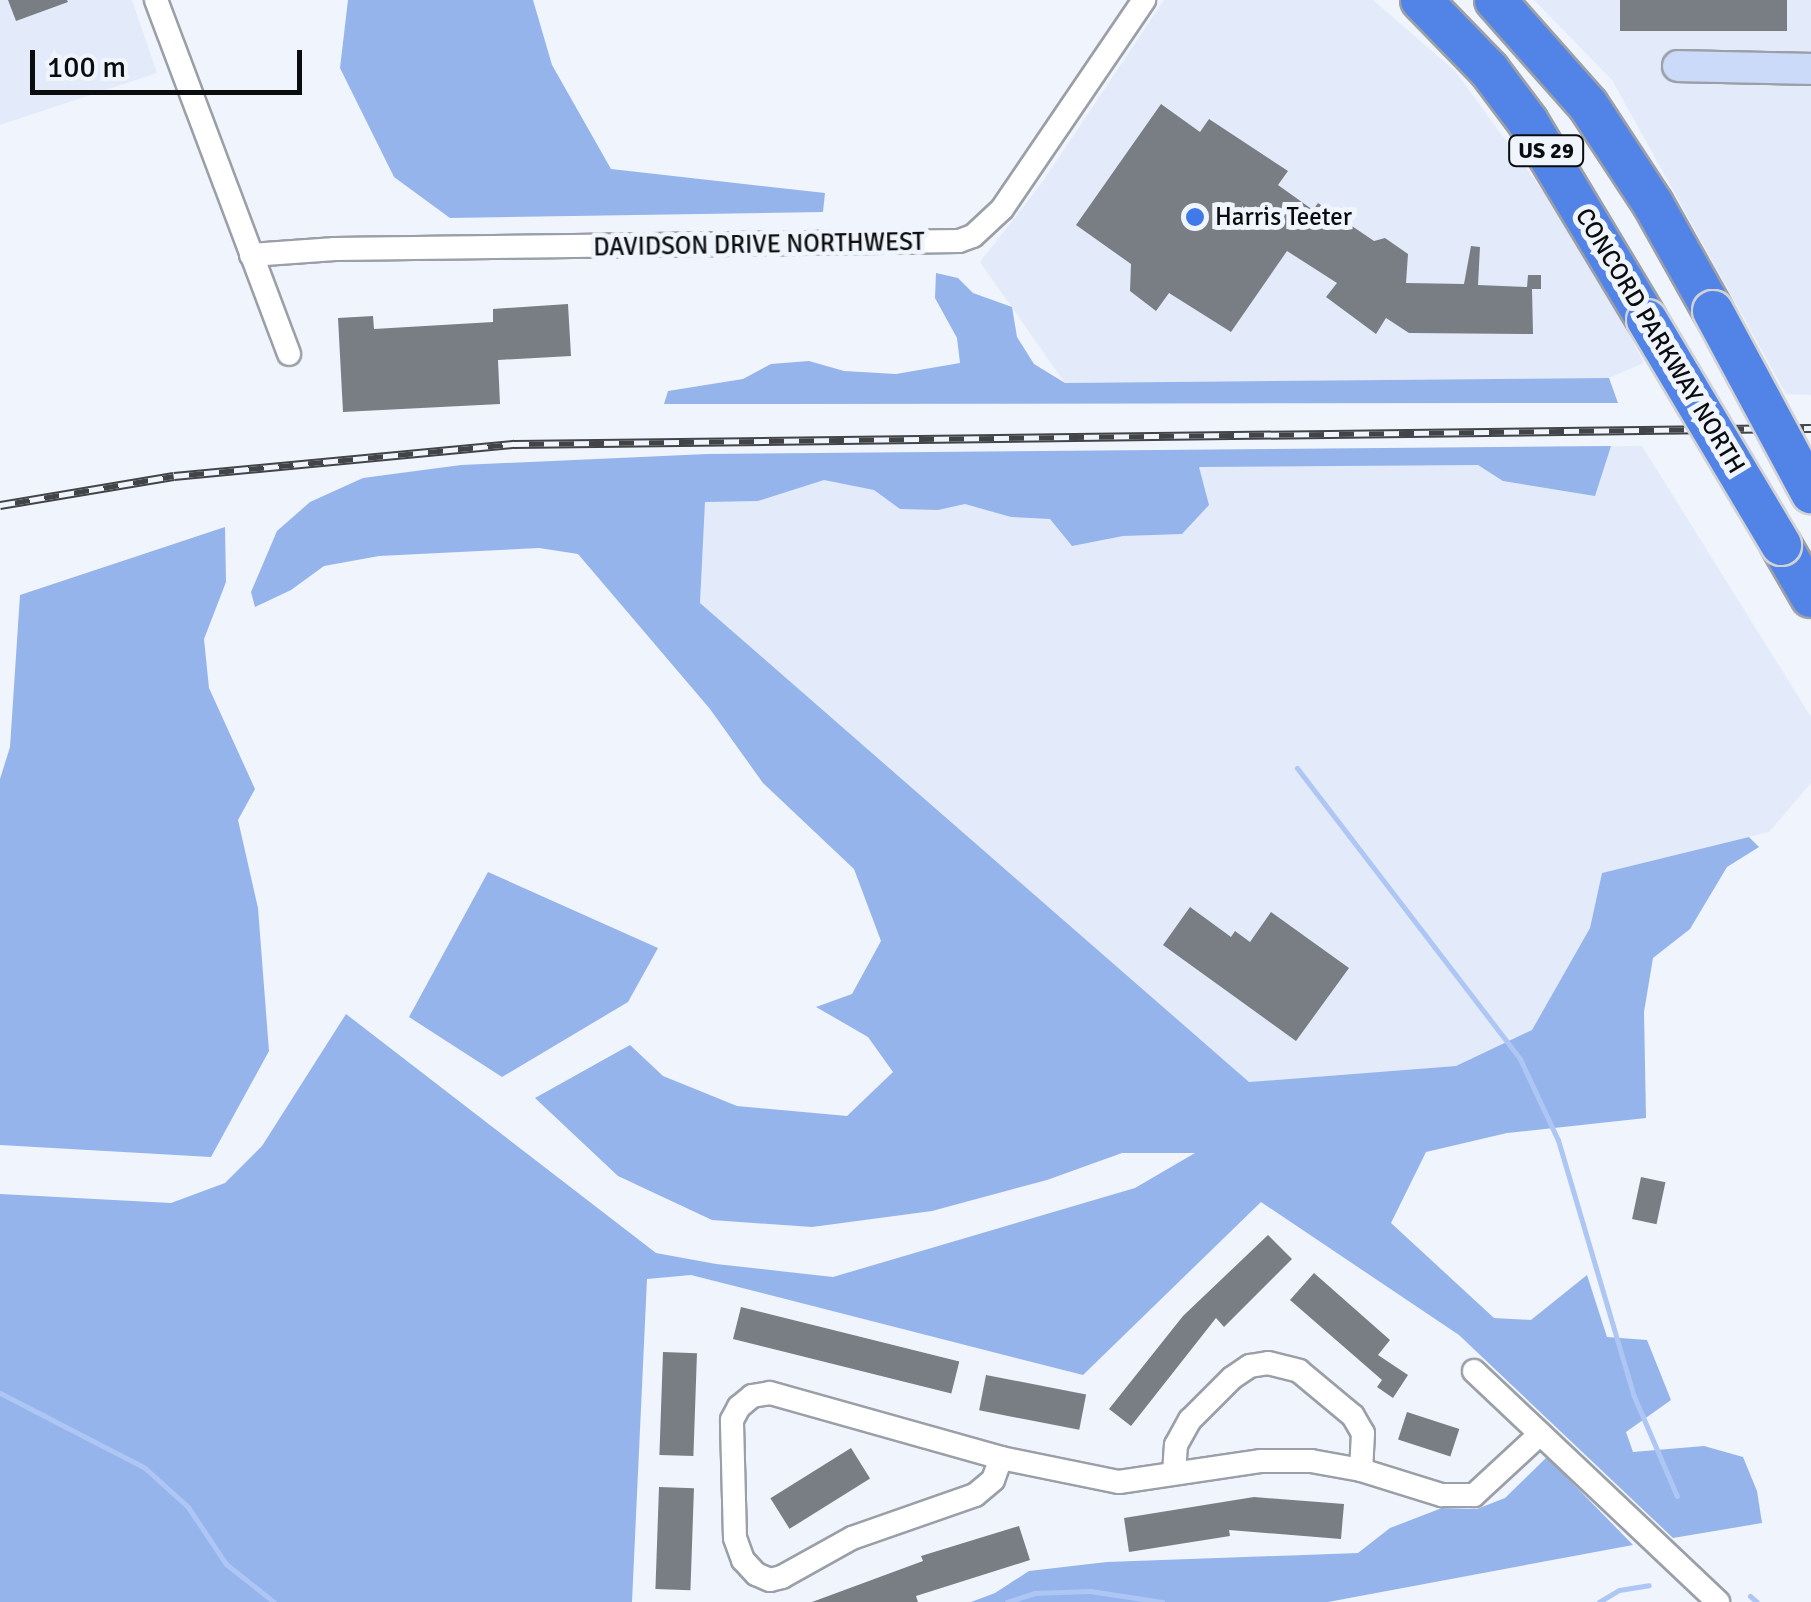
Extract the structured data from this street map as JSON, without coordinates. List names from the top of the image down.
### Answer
{
  "streets": {
    "highway": ["US 29", "CONCORD PARKWAY NORTH"],
    "street": ["DAVIDSON DRIVE NORTHWEST"]
  },
  "places": ["Harris Teeter"],
  "scale_bar": "100 m"
}
